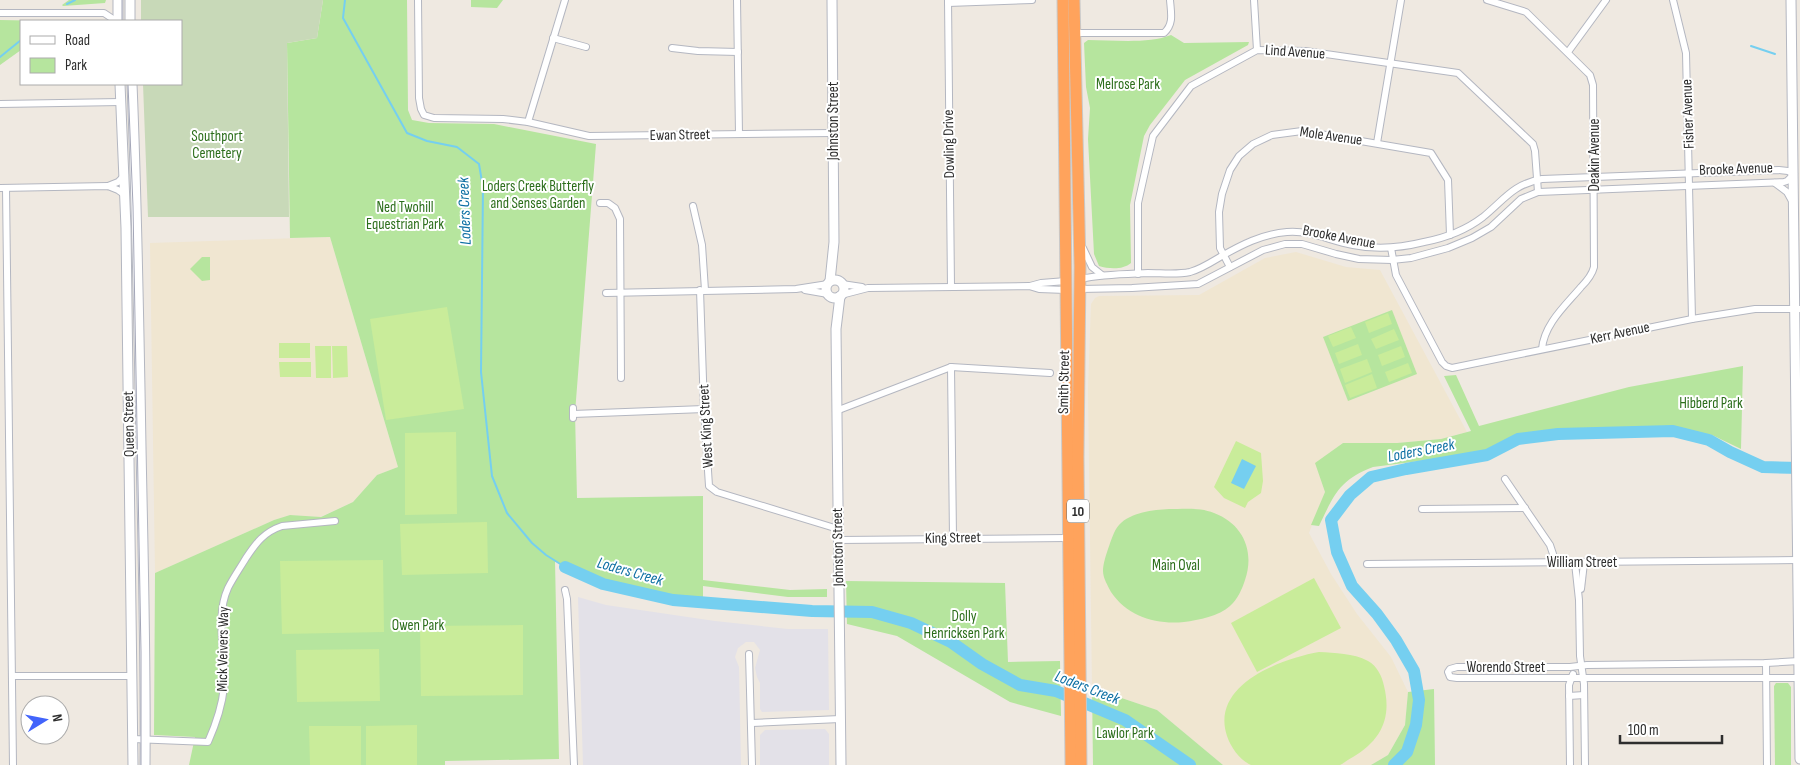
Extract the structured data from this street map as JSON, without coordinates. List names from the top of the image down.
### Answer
{
  "streets": {
    "highway": ["Brooke Avenue", "Smith Street", "10"],
    "street": [
      "Lind Avenue",
      "Fisher Avenue",
      "Johnston Street",
      "Ewan Street",
      "Mole Avenue",
      "Dowling Drive",
      "Deakin Avenue",
      "Kerr Avenue",
      "Queen Street",
      "West King Street",
      "King Street",
      "William Street",
      "Mick Veivers Way",
      "Worendo Street"
    ]
  },
  "crossings": [
    ["Lind Avenue", "Brooke Avenue"],
    ["Fisher Avenue", "Brooke Avenue"],
    ["Fisher Avenue", "Kerr Avenue"],
    ["Johnston Street", "Ewan Street"],
    ["Johnston Street", "West King Street"],
    ["Johnston Street", "King Street"],
    ["Mole Avenue", "Brooke Avenue"],
    ["Dowling Drive", "Brooke Avenue"],
    ["Deakin Avenue", "Brooke Avenue"],
    ["Deakin Avenue", "Kerr Avenue"],
    ["Brooke Avenue", "Kerr Avenue"],
    ["Brooke Avenue", "Smith Street"],
    ["Smith Street", "King Street"],
    ["Queen Street", "Mick Veivers Way"]
  ],
  "water": ["Loders Creek"],
  "parks": [
    "Melrose Park",
    "Southport Cemetery",
    "Loders Creek Butterfly and Senses Garden",
    "Ned Twohill Equestrian Park",
    "Hibberd Park",
    "Main Oval",
    "Dolly Henricksen Park",
    "Owen Park",
    "Lawlor Park"
  ],
  "legend": ["Road", "Park"],
  "scale_bar": "100 m",
  "north": "right"
}
